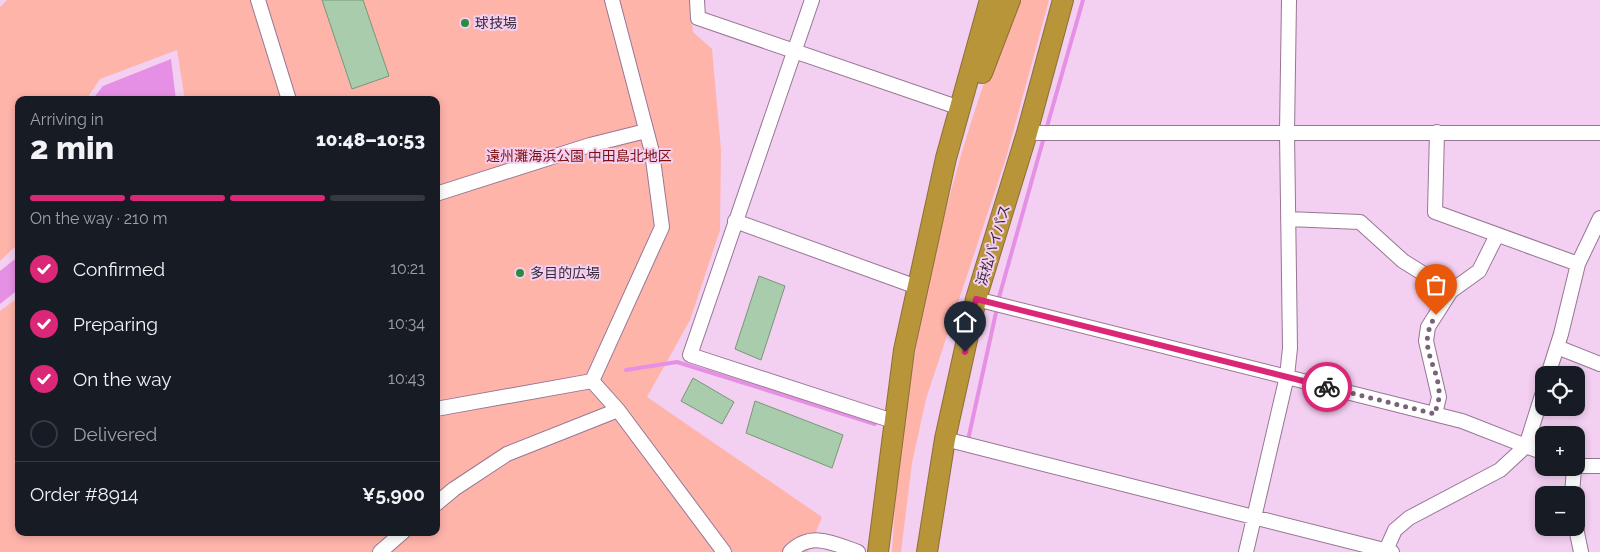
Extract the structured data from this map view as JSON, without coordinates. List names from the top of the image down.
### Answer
{
  "streets": {
    "highway": ["浜松バイパス"]
  },
  "parks": ["遠州灘海浜公園 中田島北地区"],
  "places": ["球技場", "多目的広場"],
  "page": {
    "heading": ["2 min", "Arriving in", "10:48–10:53"],
    "panel": ["Order #8914", "¥5,900"],
    "bar": "On the way · 210 m",
    "list": [
      ["Confirmed", "10:21"],
      ["Preparing", "10:34"],
      ["On the way", "10:43"],
      "Delivered"
    ],
    "map_buttons": ["+", "−"]
  }
}
